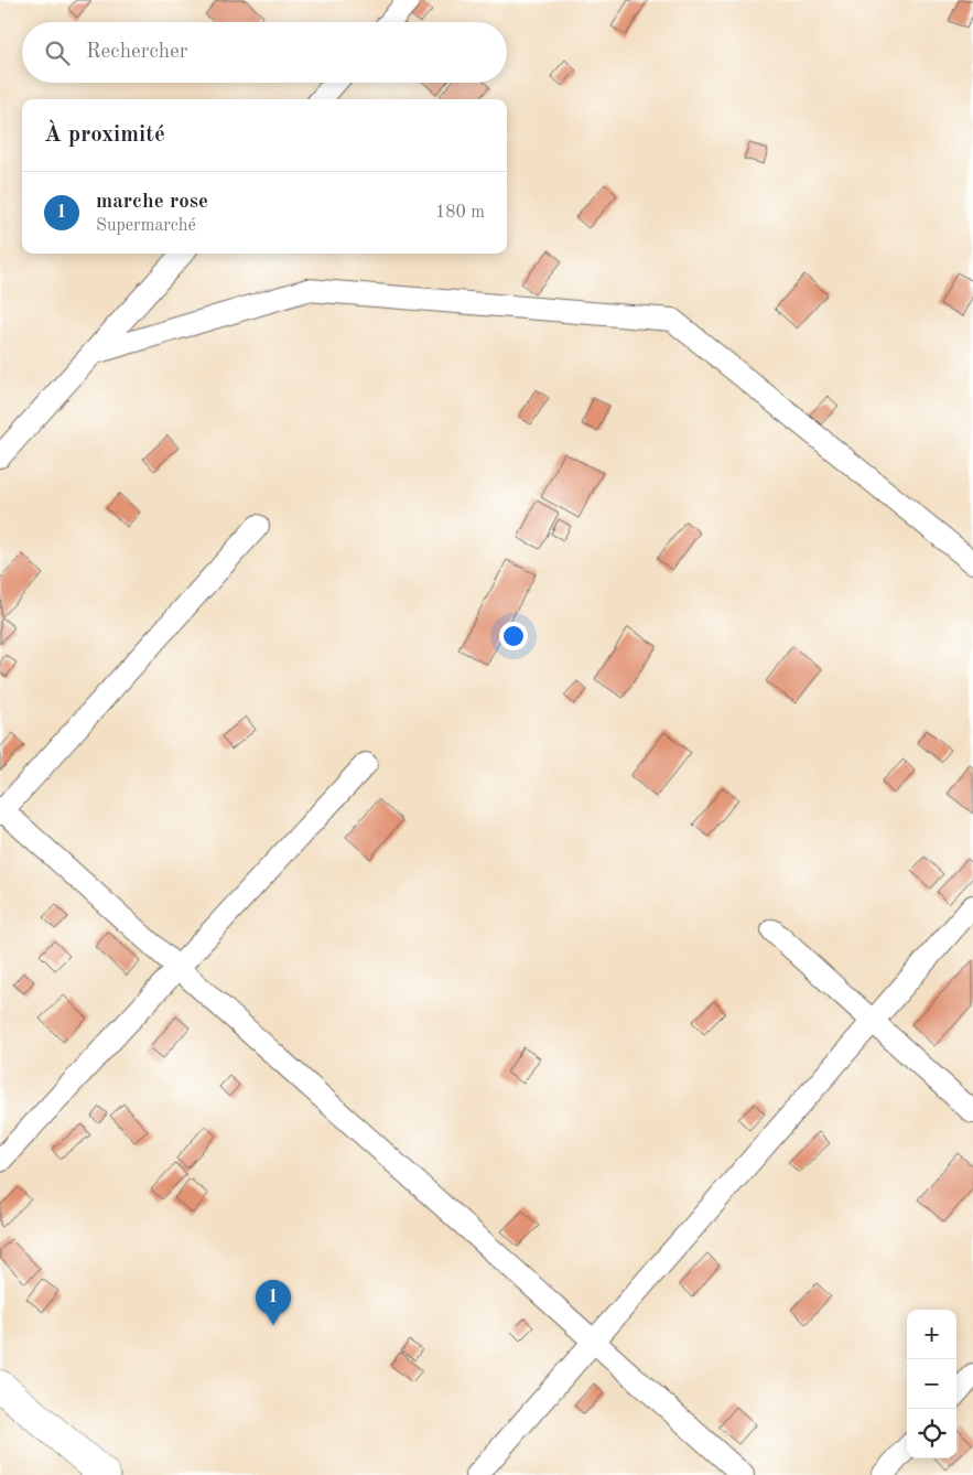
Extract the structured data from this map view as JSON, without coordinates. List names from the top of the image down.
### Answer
{
  "page": {
    "search": "Rechercher",
    "heading": "À proximité",
    "list": [
      {
        "mark": "1",
        "name": "marche rose",
        "note": "Supermarché",
        "value": "180 m"
      }
    ],
    "pins": "1",
    "map_buttons": ["+", "−"]
  }
}
